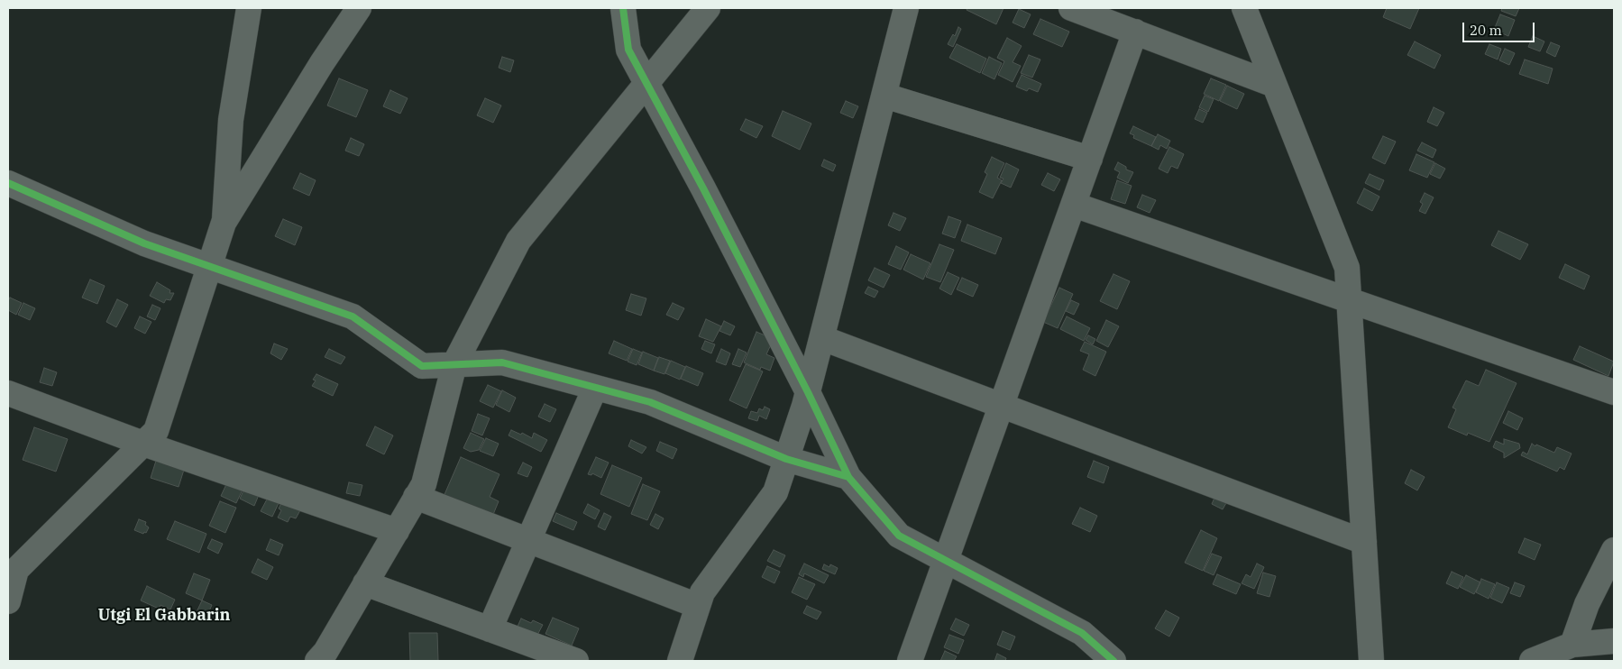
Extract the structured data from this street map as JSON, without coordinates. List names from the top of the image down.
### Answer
{
  "districts": ["Utgi El Gabbarin"],
  "scale_bar": "20 m"
}
